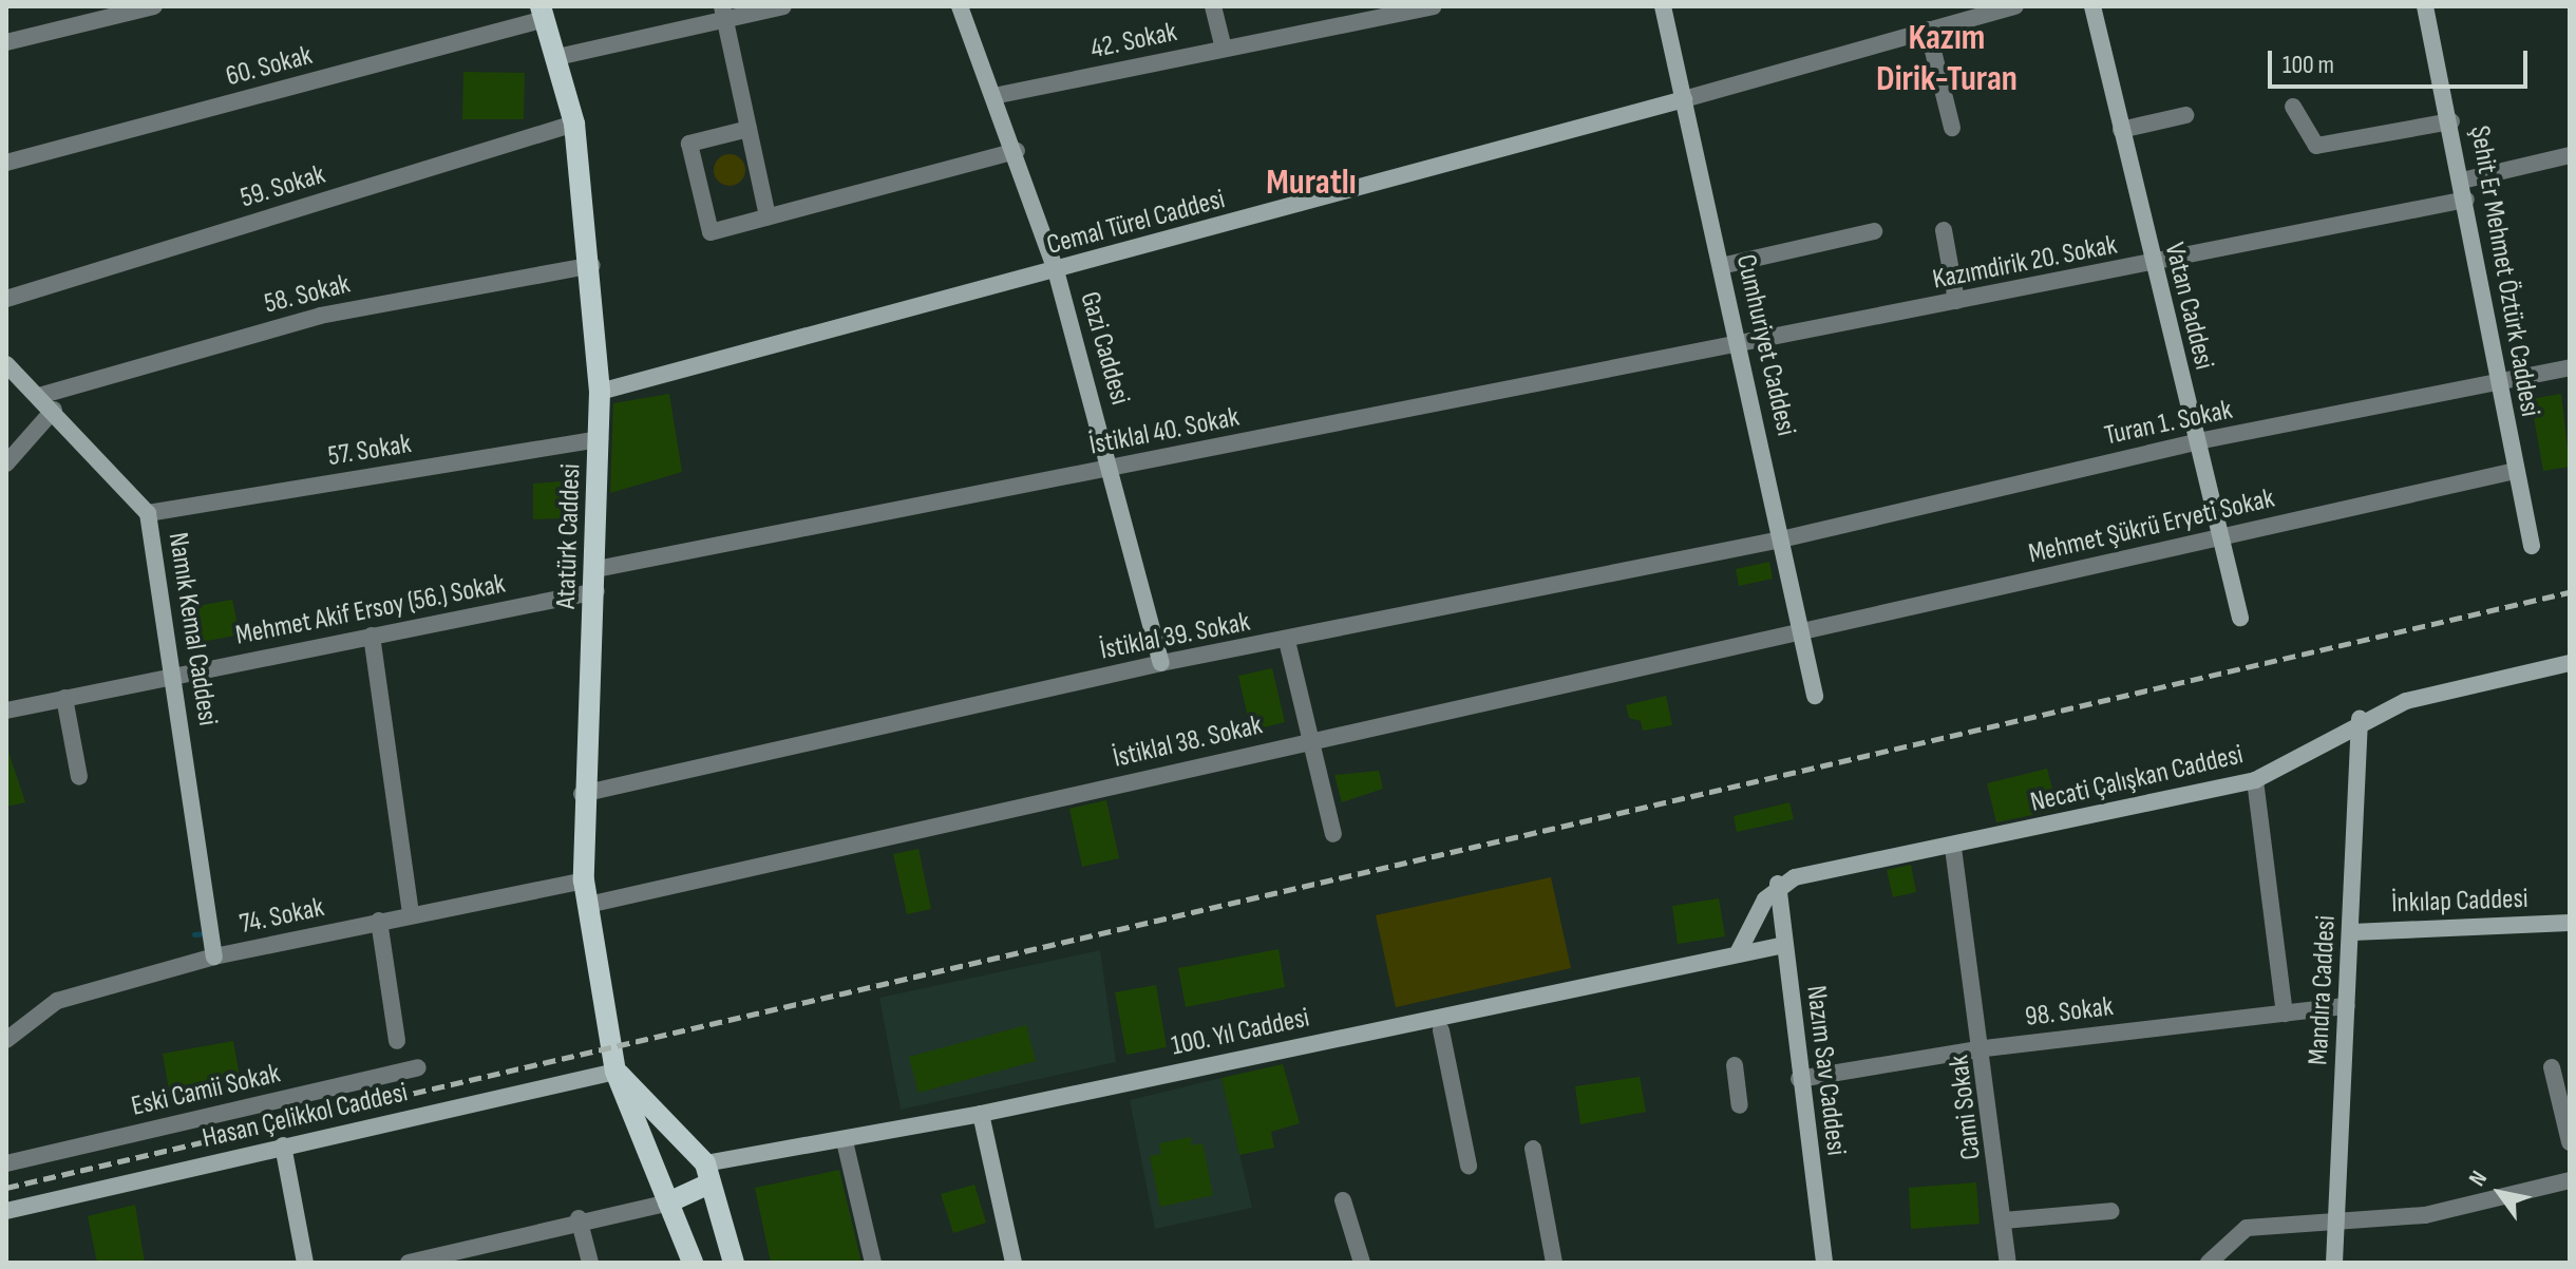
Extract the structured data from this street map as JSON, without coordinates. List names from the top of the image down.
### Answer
{
  "streets": {
    "main road": ["Atatürk Caddesi"],
    "street": [
      "42. Sokak",
      "60. Sokak",
      "59. Sokak",
      "Cemal Türel Caddesi",
      "Kazımdirik 20. Sokak",
      "Şehit Er Mehmet Öztürk Caddesi",
      "58. Sokak",
      "Vatan Caddesi",
      "Cumhuriyet Caddesi",
      "Gazi Caddesi",
      "Turan 1. Sokak",
      "İstiklal 40. Sokak",
      "57. Sokak",
      "Mehmet Şükrü Eryeti Sokak",
      "Mehmet Akif Ersoy (56.) Sokak",
      "Namık Kemal Caddesi",
      "İstiklal 39. Sokak",
      "İstiklal 38. Sokak",
      "Necati Çalışkan Caddesi",
      "İnkılap Caddesi",
      "74. Sokak",
      "Mandıra Caddesi",
      "98. Sokak",
      "100. Yıl Caddesi",
      "Nazım Sav Caddesi",
      "Eski Camii Sokak",
      "Cami Sokak",
      "Hasan Çelikkol Caddesi"
    ]
  },
  "crossings": [
    ["42. Sokak", "Gazi Caddesi"],
    ["60. Sokak", "Atatürk Caddesi"],
    ["59. Sokak", "Atatürk Caddesi"],
    ["Cemal Türel Caddesi", "Cumhuriyet Caddesi"],
    ["Cemal Türel Caddesi", "Gazi Caddesi"],
    ["Cemal Türel Caddesi", "Atatürk Caddesi"],
    ["Kazımdirik 20. Sokak", "Şehit Er Mehmet Öztürk Caddesi"],
    ["Kazımdirik 20. Sokak", "Vatan Caddesi"],
    ["Kazımdirik 20. Sokak", "Cumhuriyet Caddesi"],
    ["Kazımdirik 20. Sokak", "İstiklal 40. Sokak"],
    ["Şehit Er Mehmet Öztürk Caddesi", "Turan 1. Sokak"],
    ["Şehit Er Mehmet Öztürk Caddesi", "Mehmet Şükrü Eryeti Sokak"],
    ["58. Sokak", "Atatürk Caddesi"],
    ["58. Sokak", "Namık Kemal Caddesi"],
    ["Vatan Caddesi", "Turan 1. Sokak"],
    ["Vatan Caddesi", "Mehmet Şükrü Eryeti Sokak"],
    ["Cumhuriyet Caddesi", "Turan 1. Sokak"],
    ["Cumhuriyet Caddesi", "İstiklal 40. Sokak"],
    ["Cumhuriyet Caddesi", "Mehmet Şükrü Eryeti Sokak"],
    ["Cumhuriyet Caddesi", "İstiklal 39. Sokak"],
    ["Cumhuriyet Caddesi", "İstiklal 38. Sokak"],
    ["Gazi Caddesi", "İstiklal 40. Sokak"],
    ["Gazi Caddesi", "İstiklal 39. Sokak"],
    ["Turan 1. Sokak", "İstiklal 39. Sokak"],
    ["İstiklal 40. Sokak", "Atatürk Caddesi"],
    ["İstiklal 40. Sokak", "Mehmet Akif Ersoy (56.) Sokak"],
    ["57. Sokak", "Atatürk Caddesi"],
    ["57. Sokak", "Namık Kemal Caddesi"],
    ["Mehmet Şükrü Eryeti Sokak", "İstiklal 38. Sokak"],
    ["Atatürk Caddesi", "Mehmet Akif Ersoy (56.) Sokak"],
    ["Atatürk Caddesi", "İstiklal 39. Sokak"],
    ["Atatürk Caddesi", "İstiklal 38. Sokak"],
    ["Atatürk Caddesi", "74. Sokak"],
    ["Atatürk Caddesi", "Hasan Çelikkol Caddesi"],
    ["Mehmet Akif Ersoy (56.) Sokak", "Namık Kemal Caddesi"],
    ["Namık Kemal Caddesi", "74. Sokak"],
    ["Necati Çalışkan Caddesi", "Mandıra Caddesi"],
    ["Necati Çalışkan Caddesi", "Nazım Sav Caddesi"],
    ["Necati Çalışkan Caddesi", "Cami Sokak"],
    ["İnkılap Caddesi", "Mandıra Caddesi"],
    ["Mandıra Caddesi", "98. Sokak"],
    ["98. Sokak", "Nazım Sav Caddesi"],
    ["98. Sokak", "Cami Sokak"],
    ["100. Yıl Caddesi", "Nazım Sav Caddesi"]
  ],
  "districts": ["Kazım Dirik-Turan", "Muratlı"],
  "scale_bar": "100 m",
  "north": "top left"
}
